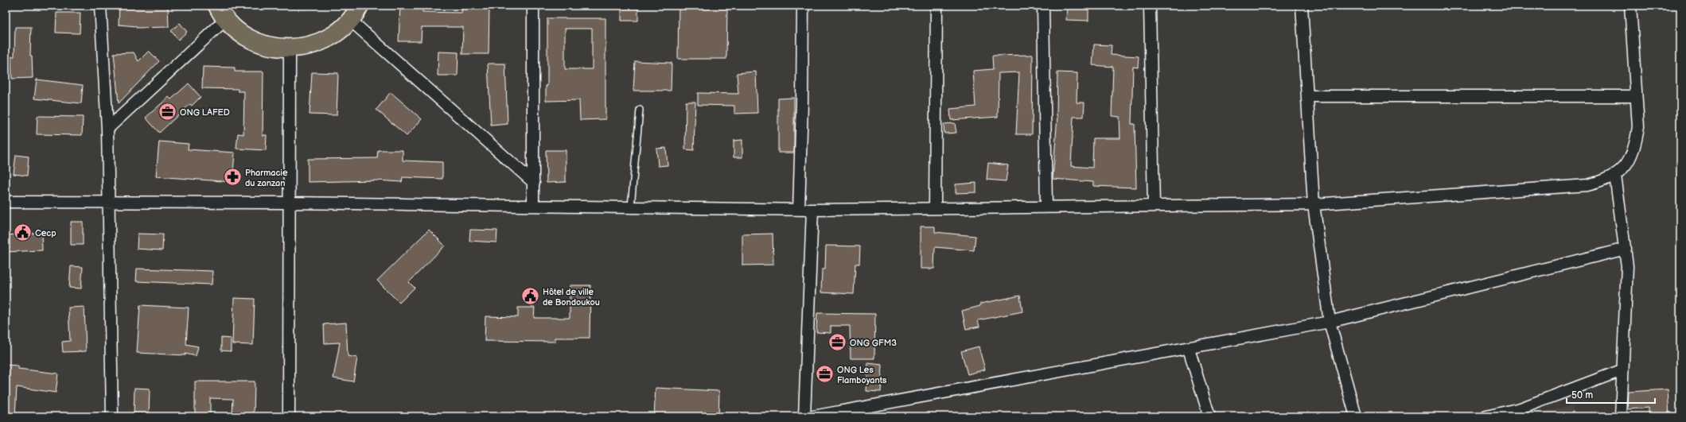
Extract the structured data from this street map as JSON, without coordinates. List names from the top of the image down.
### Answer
{
  "places": {
    "office": ["ONG LAFED", "ONG GFM3", "ONG Les Flamboyants"],
    "pharmacy": ["Pharmacie du zanzan"],
    "public building": ["Cecp", "Hôtel de ville de Bondoukou"]
  },
  "scale_bar": "50 m"
}
